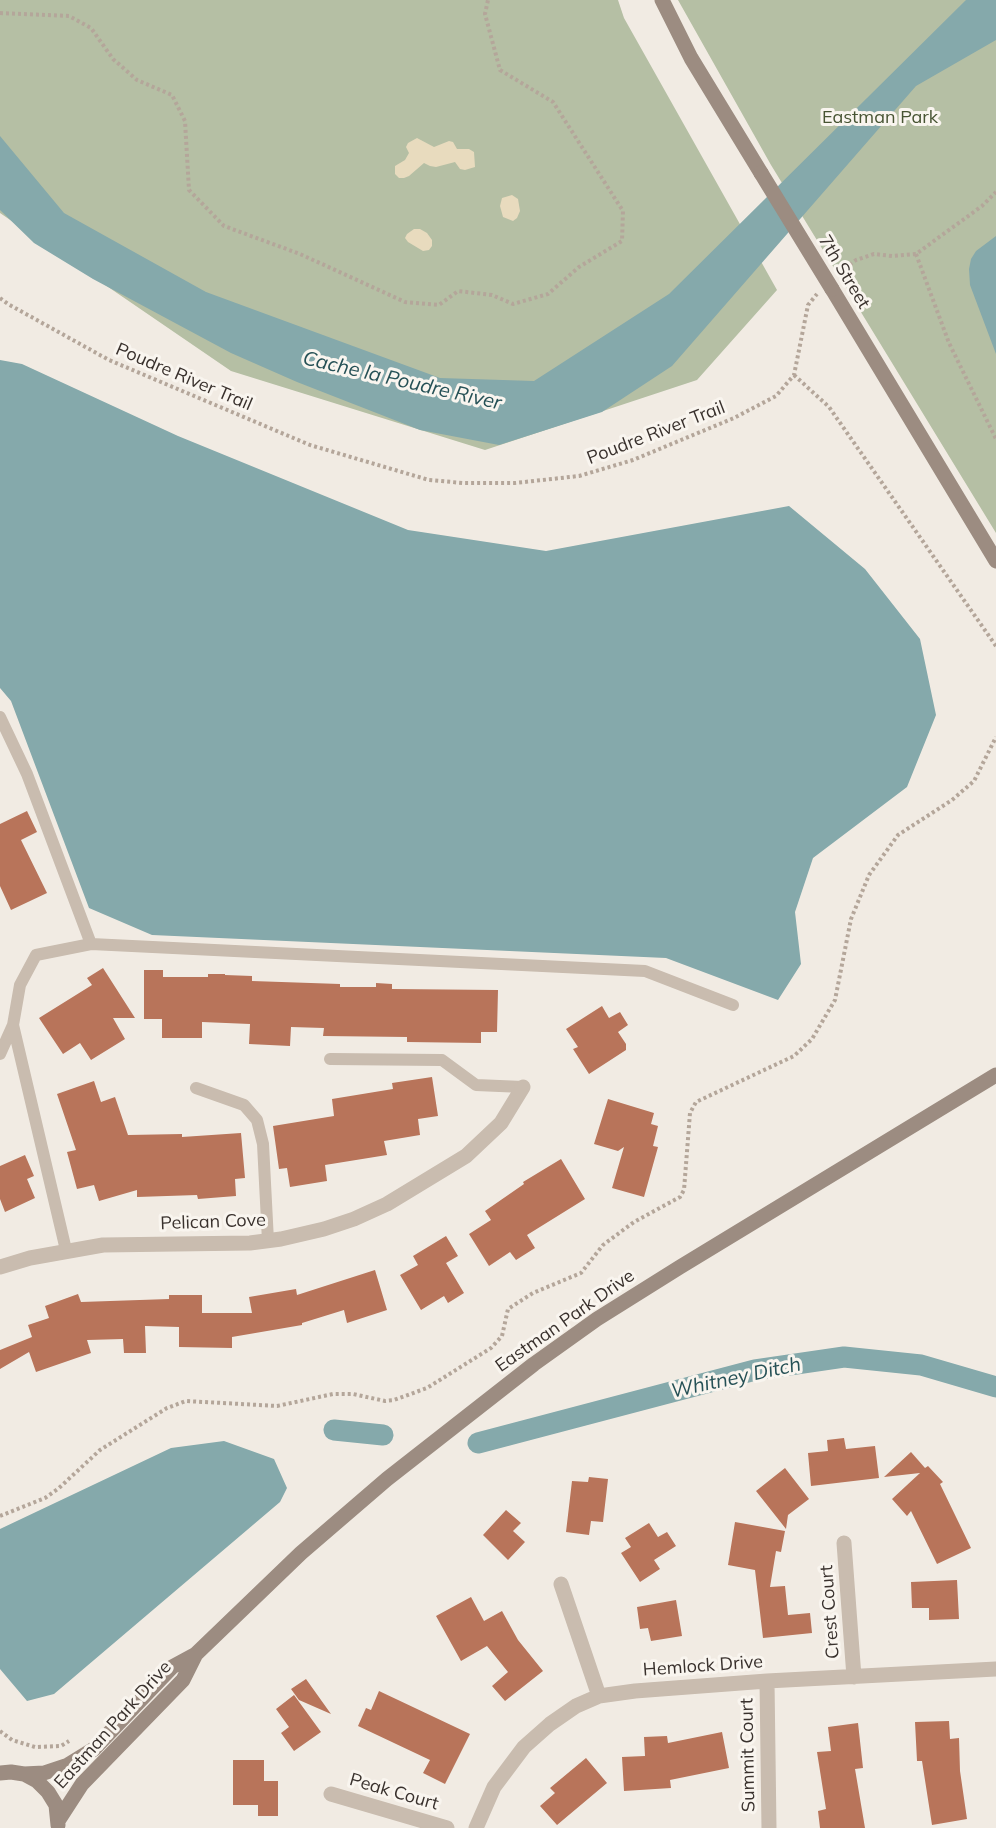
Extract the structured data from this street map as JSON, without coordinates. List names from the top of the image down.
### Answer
{
  "streets": {
    "street": [
      "7th Street",
      "Pelican Cove",
      "Eastman Park Drive",
      "Crest Court",
      "Hemlock Drive",
      "Summit Court",
      "Peak Court"
    ],
    "path": ["Poudre River Trail"]
  },
  "crossings": [
    ["Crest Court", "Hemlock Drive"],
    ["Hemlock Drive", "Summit Court"]
  ],
  "water": ["Cache la Poudre River", "Whitney Ditch"],
  "parks": ["Eastman Park"]
}
